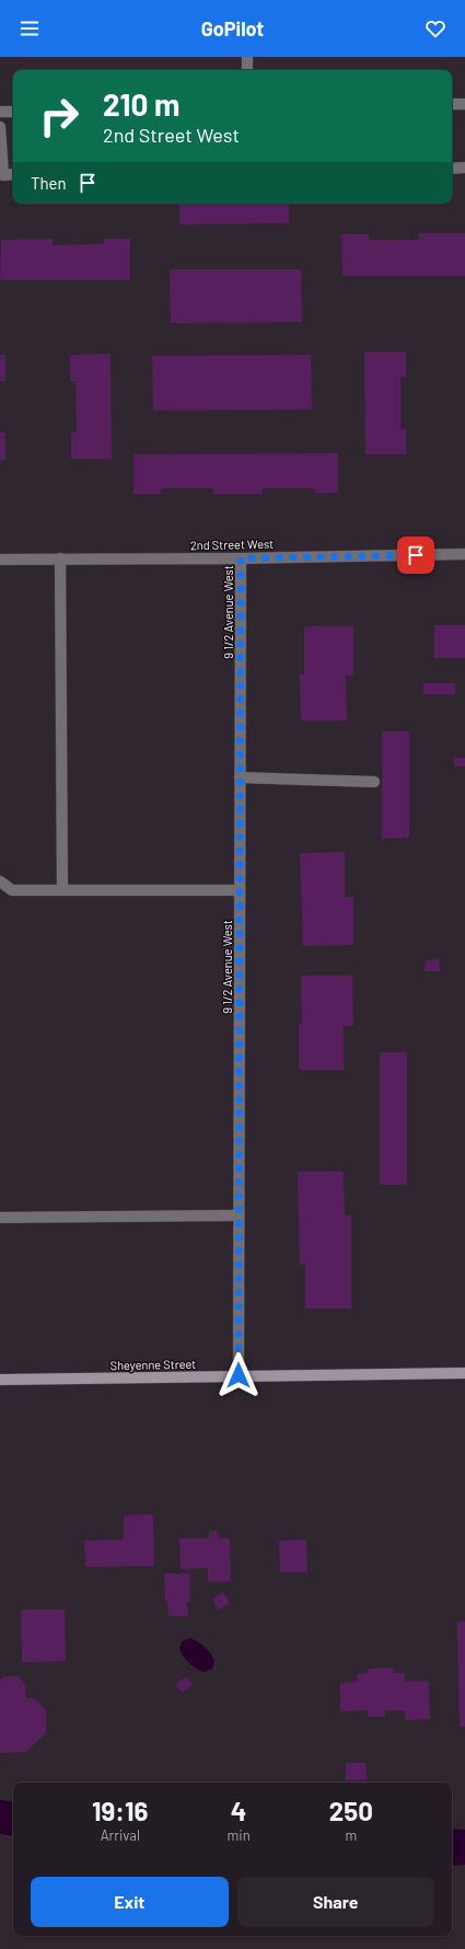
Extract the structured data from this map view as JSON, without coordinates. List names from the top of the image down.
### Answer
{
  "streets": {
    "main road": ["Sheyenne Street"],
    "street": ["2nd Street West", "9 1/2 Avenue West"]
  },
  "crossings": [
    ["2nd Street West", "9 1/2 Avenue West"],
    ["9 1/2 Avenue West", "Sheyenne Street"]
  ],
  "page": {
    "header": "GoPilot",
    "turn": ["210 m", "2nd Street West"],
    "then": "Then",
    "eta": [
      "19:16",
      "Arrival",
      "4",
      "min",
      "250",
      "m"
    ],
    "buttons": ["Exit", "Share"]
  }
}
